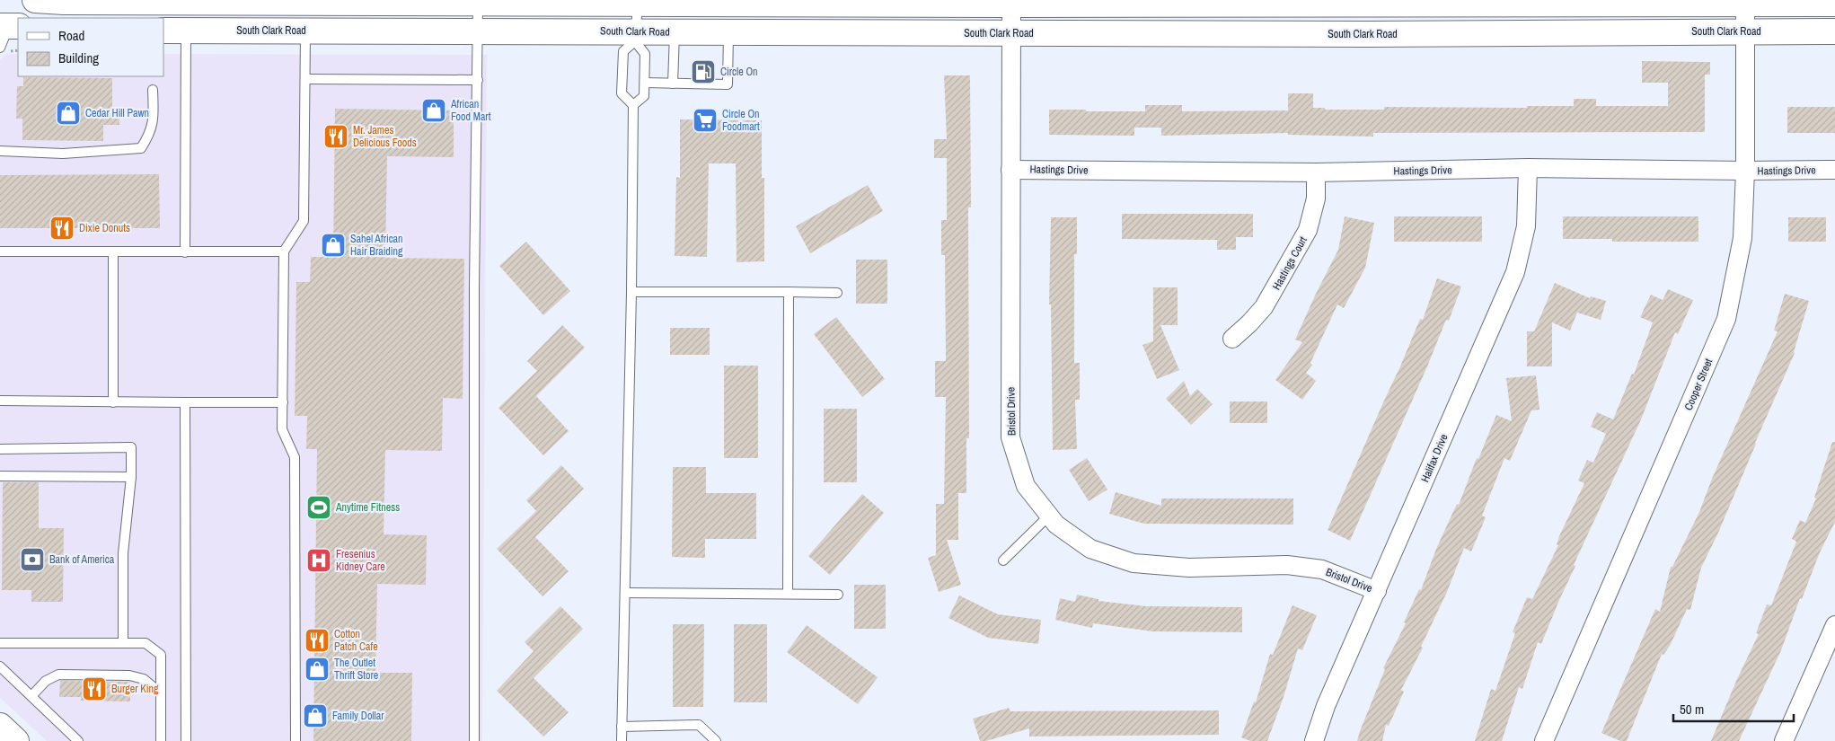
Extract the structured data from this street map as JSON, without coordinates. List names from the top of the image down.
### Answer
{
  "streets": {
    "main road": ["South Clark Road"],
    "street": [
      "Hastings Drive",
      "Hastings Court",
      "Cooper Street",
      "Bristol Drive",
      "Halifax Drive"
    ]
  },
  "crossings": [
    ["South Clark Road", "Cooper Street"],
    ["South Clark Road", "Bristol Drive"],
    ["Hastings Drive", "Hastings Court"],
    ["Hastings Drive", "Cooper Street"],
    ["Hastings Drive", "Bristol Drive"],
    ["Hastings Drive", "Halifax Drive"],
    ["Bristol Drive", "Halifax Drive"]
  ],
  "places": {
    "fuel station": ["Circle On"],
    "shop": [
      "African Food Mart",
      "Cedar Hill Pawn",
      "Sahel African Hair Braiding",
      "The Outlet Thrift Store",
      "Family Dollar"
    ],
    "supermarket": ["Circle On Foodmart"],
    "restaurant": [
      "Mr. James Delicious Foods",
      "Dixie Donuts",
      "Cotton Patch Cafe",
      "Burger King"
    ],
    "sports": ["Anytime Fitness"],
    "bank": ["Bank of America"],
    "hospital": ["Fresenius Kidney Care"]
  },
  "legend": ["Road", "Building"],
  "scale_bar": "50 m"
}
